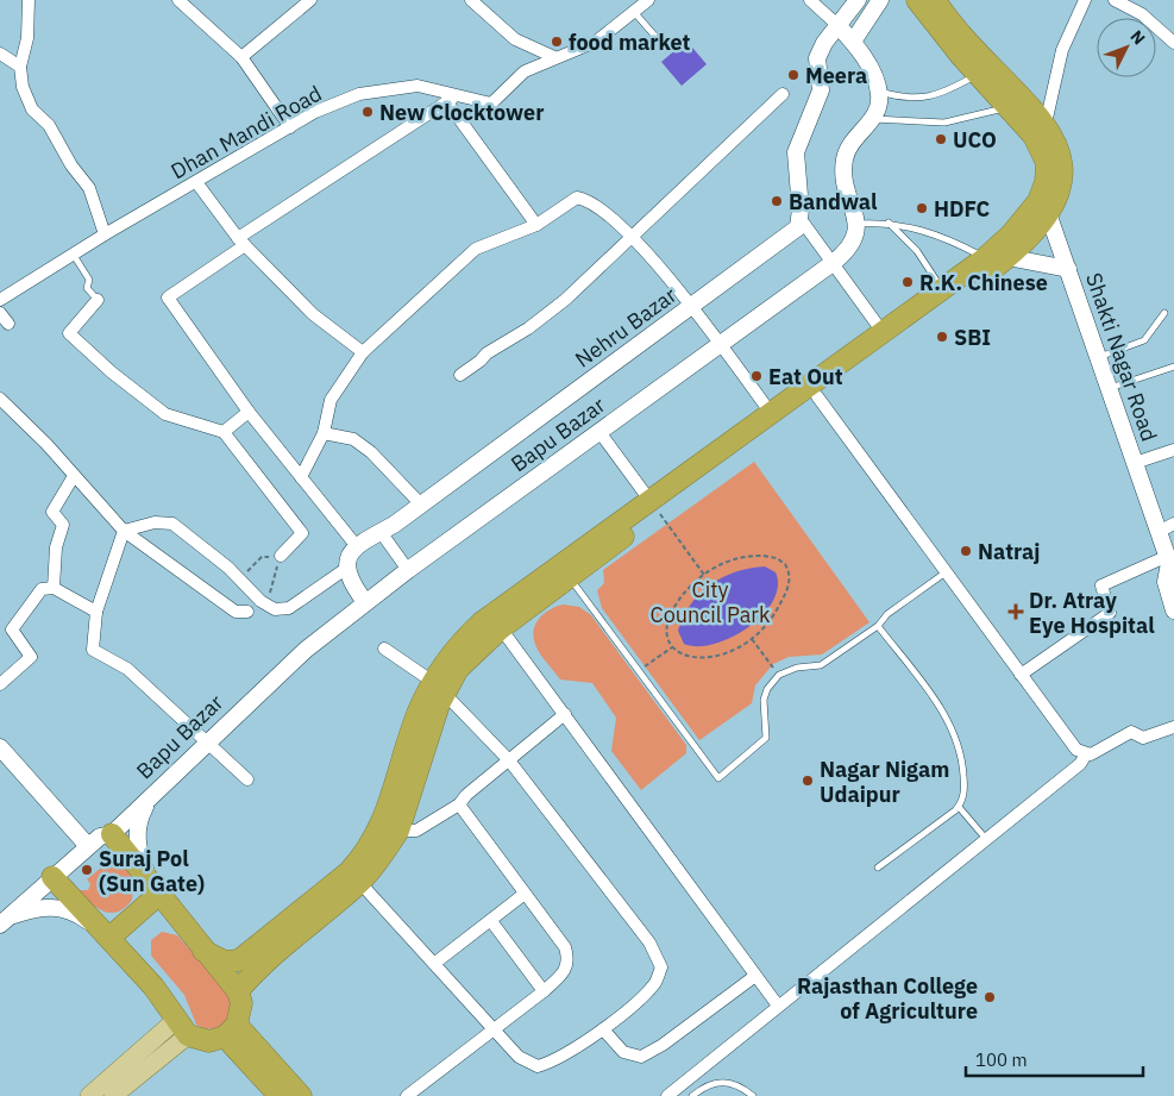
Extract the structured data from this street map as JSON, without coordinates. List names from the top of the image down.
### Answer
{
  "streets": {
    "main road": ["Nehru Bazar", "Shakti Nagar Road", "Bapu Bazar"],
    "street": ["Dhan Mandi Road"]
  },
  "parks": ["City Council Park"],
  "places": {
    "other": [
      "food market",
      "Meera",
      "New Clocktower",
      "UCO",
      "Bandwal",
      "HDFC",
      "R.K. Chinese",
      "SBI",
      "Eat Out",
      "Natraj",
      "Nagar Nigam Udaipur",
      "Suraj Pol (Sun Gate)",
      "Rajasthan College of Agriculture"
    ],
    "health": ["Dr. Atray Eye Hospital"]
  },
  "scale_bar": "100 m",
  "north": "top right"
}
